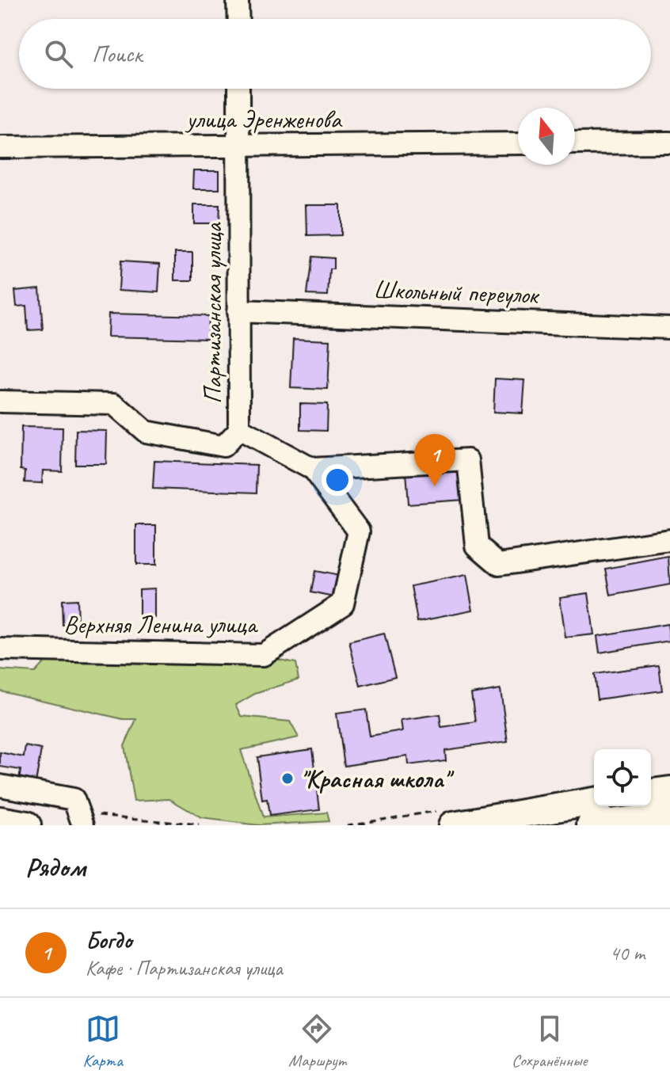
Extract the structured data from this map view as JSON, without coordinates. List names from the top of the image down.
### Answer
{
  "streets": {
    "street": [
      "улица Эренженова",
      "Школьный переулок",
      "Партизанская улица",
      "Верхняя Ленина улица"
    ]
  },
  "crossings": [
    ["улица Эренженова", "Партизанская улица"],
    ["Школьный переулок", "Партизанская улица"],
    ["Партизанская улица", "Верхняя Ленина улица"]
  ],
  "places": ["\"Красная школа\""],
  "north": "top",
  "page": {
    "search": "Поиск",
    "pins": "1",
    "heading": "Рядом",
    "list": [
      {
        "mark": "1",
        "name": "Богдо",
        "note": "Кафе · Партизанская улица",
        "value": "40 m"
      }
    ],
    "nav": ["Карта", "Маршрут", "Сохранённые"]
  }
}
